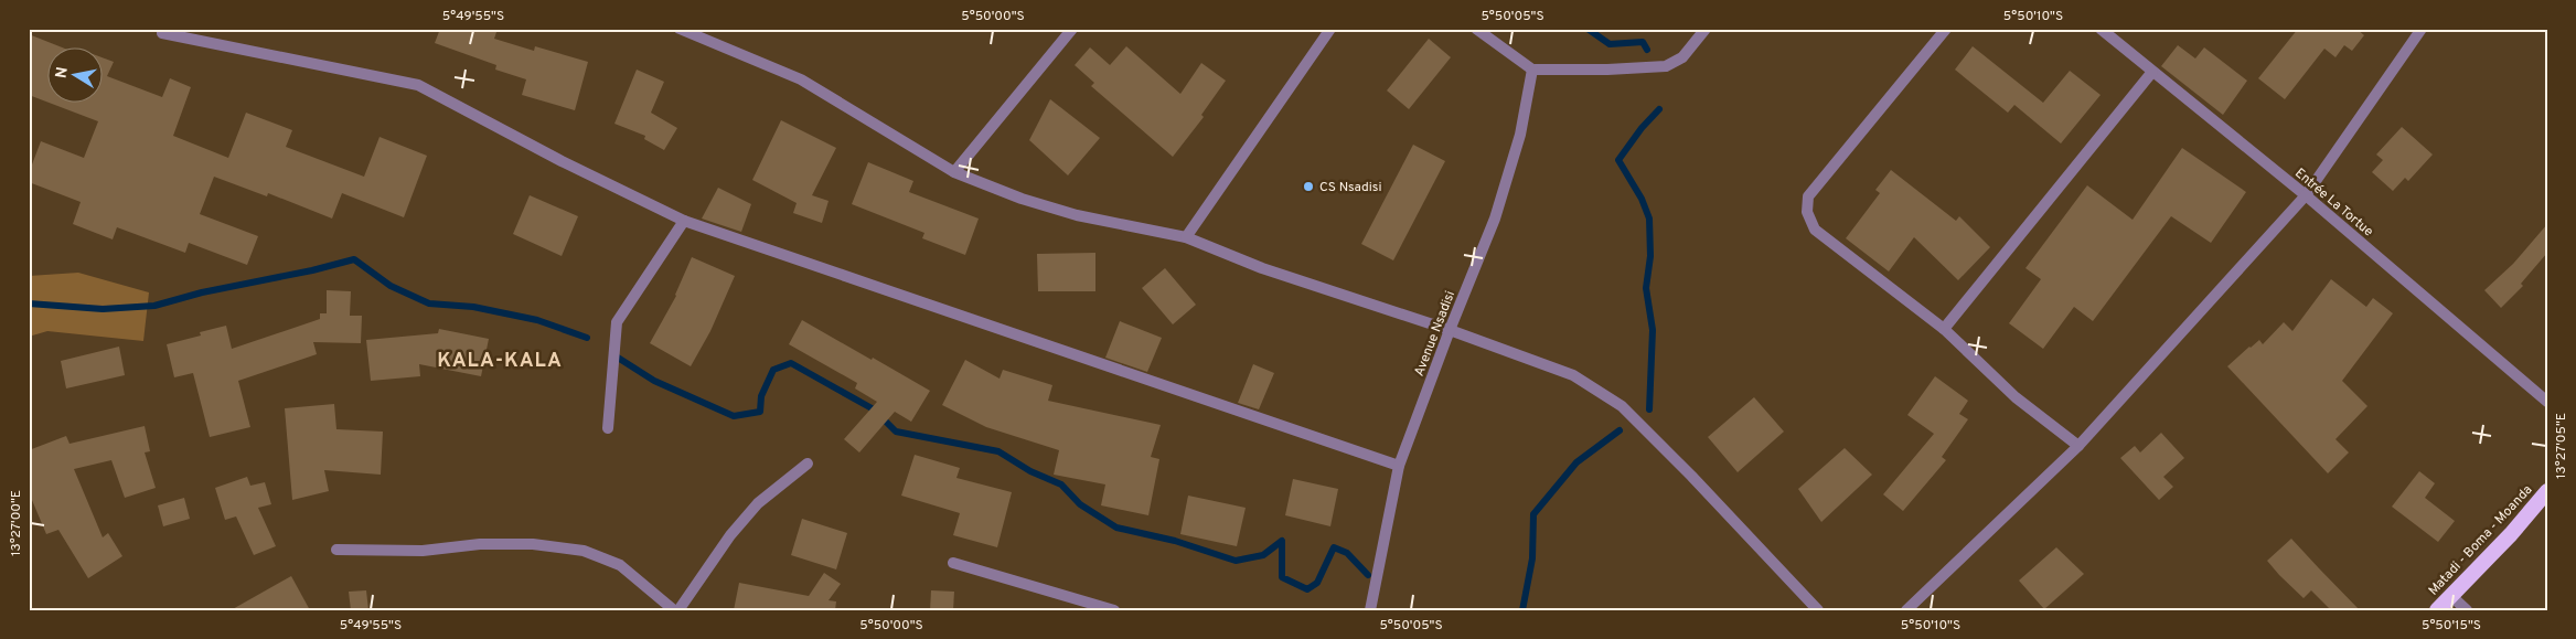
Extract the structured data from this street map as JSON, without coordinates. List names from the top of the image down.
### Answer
{
  "streets": {
    "highway": ["Matadi - Boma - Moanda"],
    "street": ["Entrée La Tortue", "Avenue Nsadisi"]
  },
  "districts": ["KALA-KALA"],
  "places": ["CS Nsadisi"],
  "north": "left",
  "coordinates": [
    "5°49'55\"S",
    "5°50'00\"S",
    "5°50'05\"S",
    "5°50'10\"S",
    "13°27'05\"E",
    "13°27'00\"E",
    "5°50'15\"S"
  ]
}
